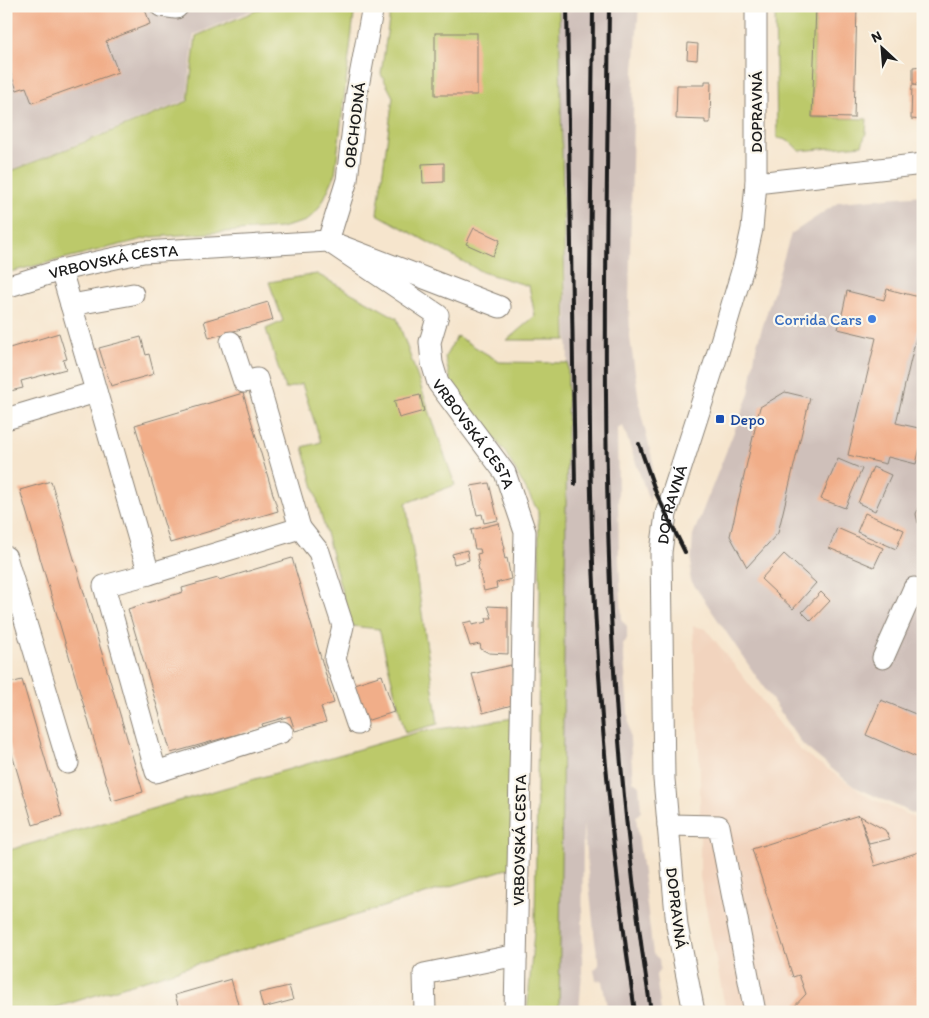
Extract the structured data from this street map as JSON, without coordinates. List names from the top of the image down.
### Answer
{
  "streets": {
    "street": ["DOPRAVNÁ", "OBCHODNÁ", "VRBOVSKÁ CESTA"]
  },
  "crossings": [
    ["OBCHODNÁ", "VRBOVSKÁ CESTA"]
  ],
  "places": {
    "other": ["Corrida Cars"],
    "transit": ["Depo"]
  },
  "north": "top left"
}
